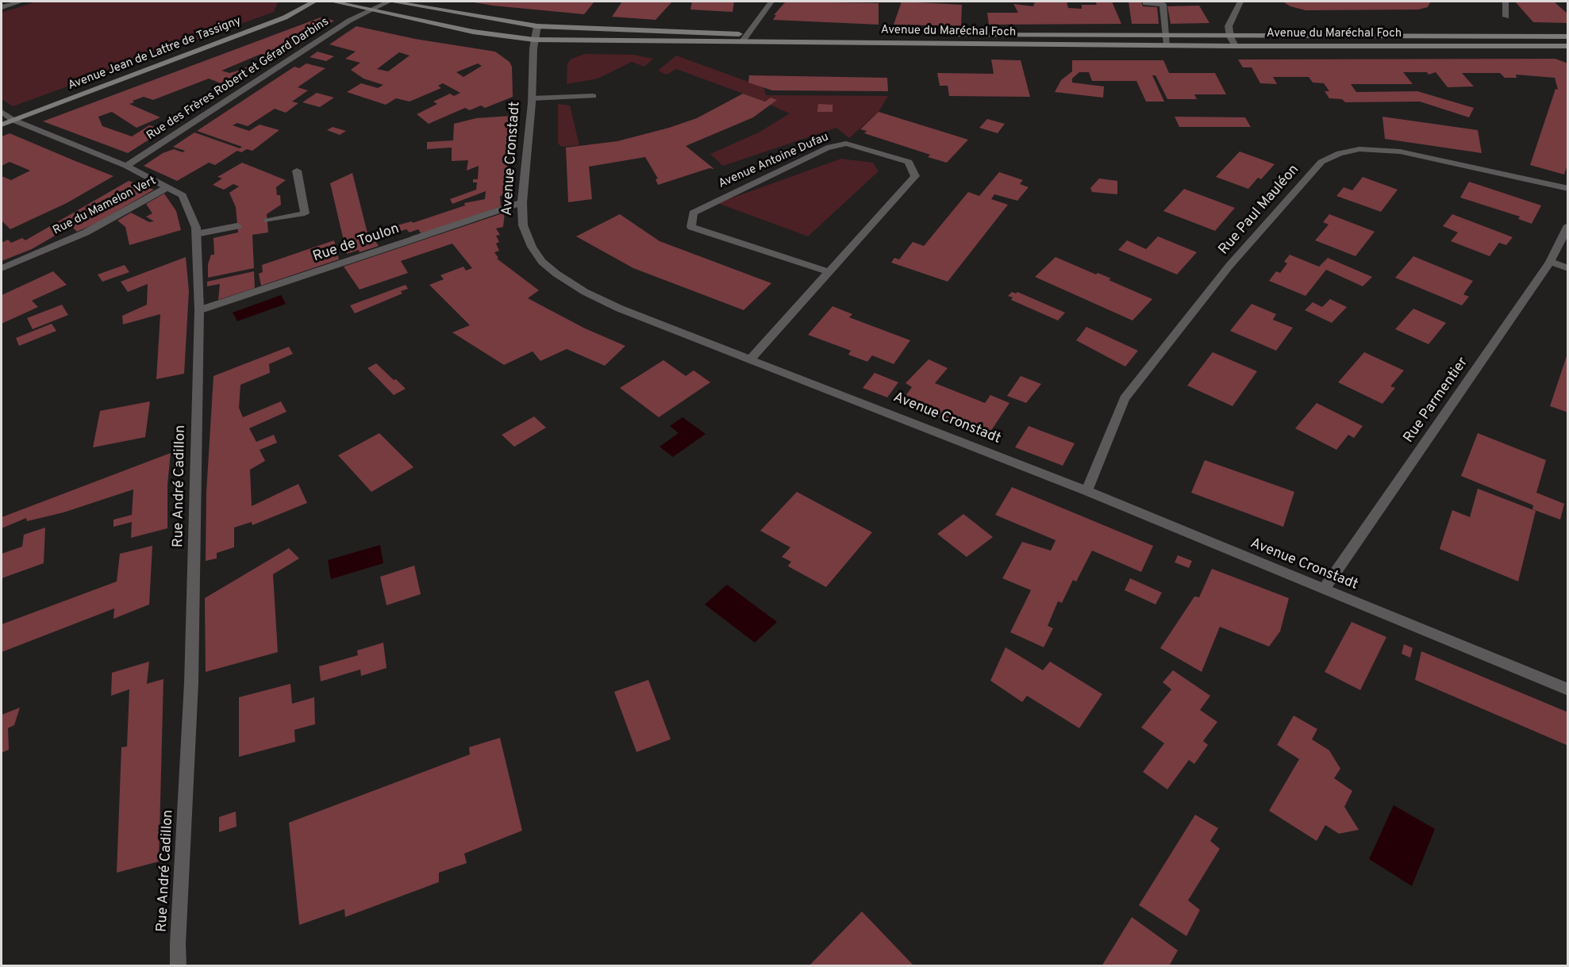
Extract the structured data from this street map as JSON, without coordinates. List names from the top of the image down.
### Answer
{
  "streets": {
    "main road": ["Avenue du Maréchal Foch", "Avenue Jean de Lattre de Tassigny"],
    "street": [
      "Rue des Frères Robert et Gérard Darbins",
      "Avenue Cronstadt",
      "Avenue Antoine Dufau",
      "Rue du Mamelon Vert",
      "Rue Paul Mauléon",
      "Rue de Toulon",
      "Rue Parmentier",
      "Rue André Cadillon"
    ]
  },
  "crossings": [
    ["Avenue du Maréchal Foch", "Rue des Frères Robert et Gérard Darbins"],
    ["Avenue du Maréchal Foch", "Avenue Cronstadt"],
    ["Avenue Jean de Lattre de Tassigny", "Rue André Cadillon"],
    ["Rue des Frères Robert et Gérard Darbins", "Rue André Cadillon"],
    ["Avenue Cronstadt", "Avenue Antoine Dufau"],
    ["Avenue Cronstadt", "Rue Paul Mauléon"],
    ["Avenue Cronstadt", "Rue de Toulon"],
    ["Avenue Cronstadt", "Rue Parmentier"],
    ["Rue du Mamelon Vert", "Rue André Cadillon"],
    ["Rue de Toulon", "Rue André Cadillon"]
  ]
}
